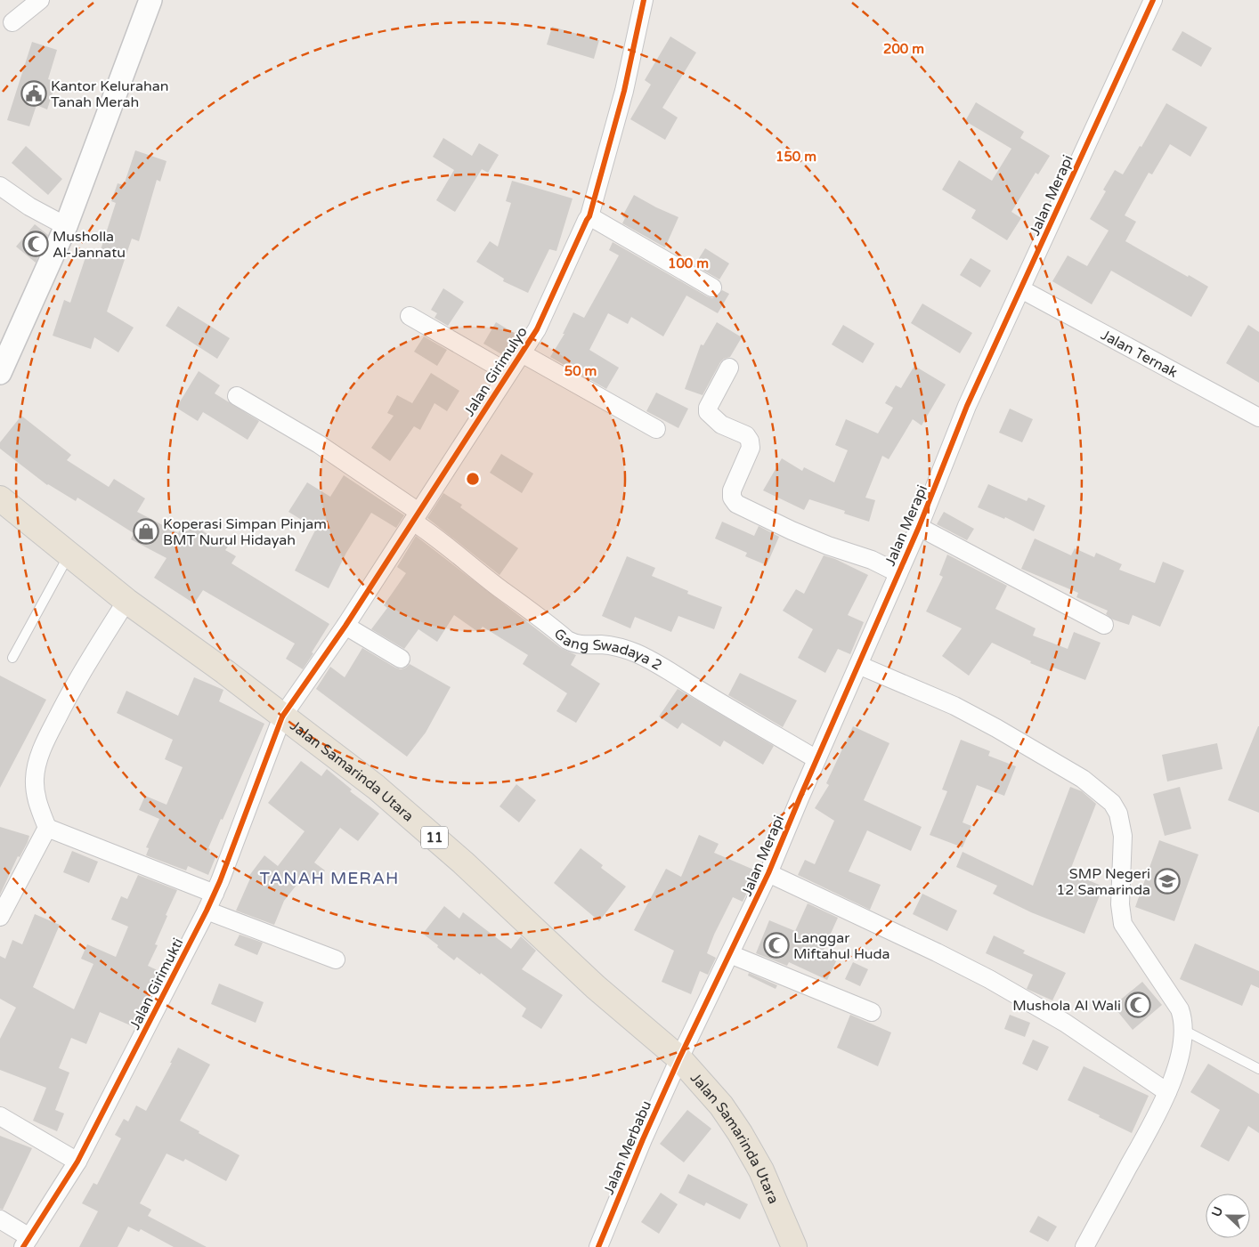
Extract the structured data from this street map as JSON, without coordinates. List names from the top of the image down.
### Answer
{
  "streets": {
    "highway": ["Jalan Samarinda Utara", "11"],
    "street": [
      "Jalan Merapi",
      "Jalan Ternak",
      "Jalan Girimulyo",
      "Gang Swadaya 2",
      "Jalan Girimukti",
      "Jalan Merbabu"
    ]
  },
  "crossings": [
    ["Jalan Merapi", "Jalan Ternak"],
    ["Jalan Merapi", "Gang Swadaya 2"],
    ["Jalan Merapi", "Jalan Samarinda Utara"],
    ["Jalan Merapi", "Jalan Merbabu"],
    ["Jalan Girimulyo", "Gang Swadaya 2"],
    ["Jalan Girimulyo", "Jalan Samarinda Utara"],
    ["Jalan Girimulyo", "Jalan Girimukti"],
    ["Jalan Samarinda Utara", "Jalan Girimukti"],
    ["Jalan Samarinda Utara", "Jalan Merbabu"]
  ],
  "districts": ["TANAH MERAH"],
  "places": {
    "public building": ["Kantor Kelurahan Tanah Merah"],
    "mosque": ["Musholla Al-Jannatu", "Langgar Miftahul Huda", "Mushola Al Wali"],
    "shop": ["Koperasi Simpan Pinjam BMT Nurul Hidayah"],
    "school or university": ["SMP Negeri 12 Samarinda"]
  },
  "north": "left",
  "rings": [
    "200 m",
    "150 m",
    "100 m",
    "50 m"
  ]
}
